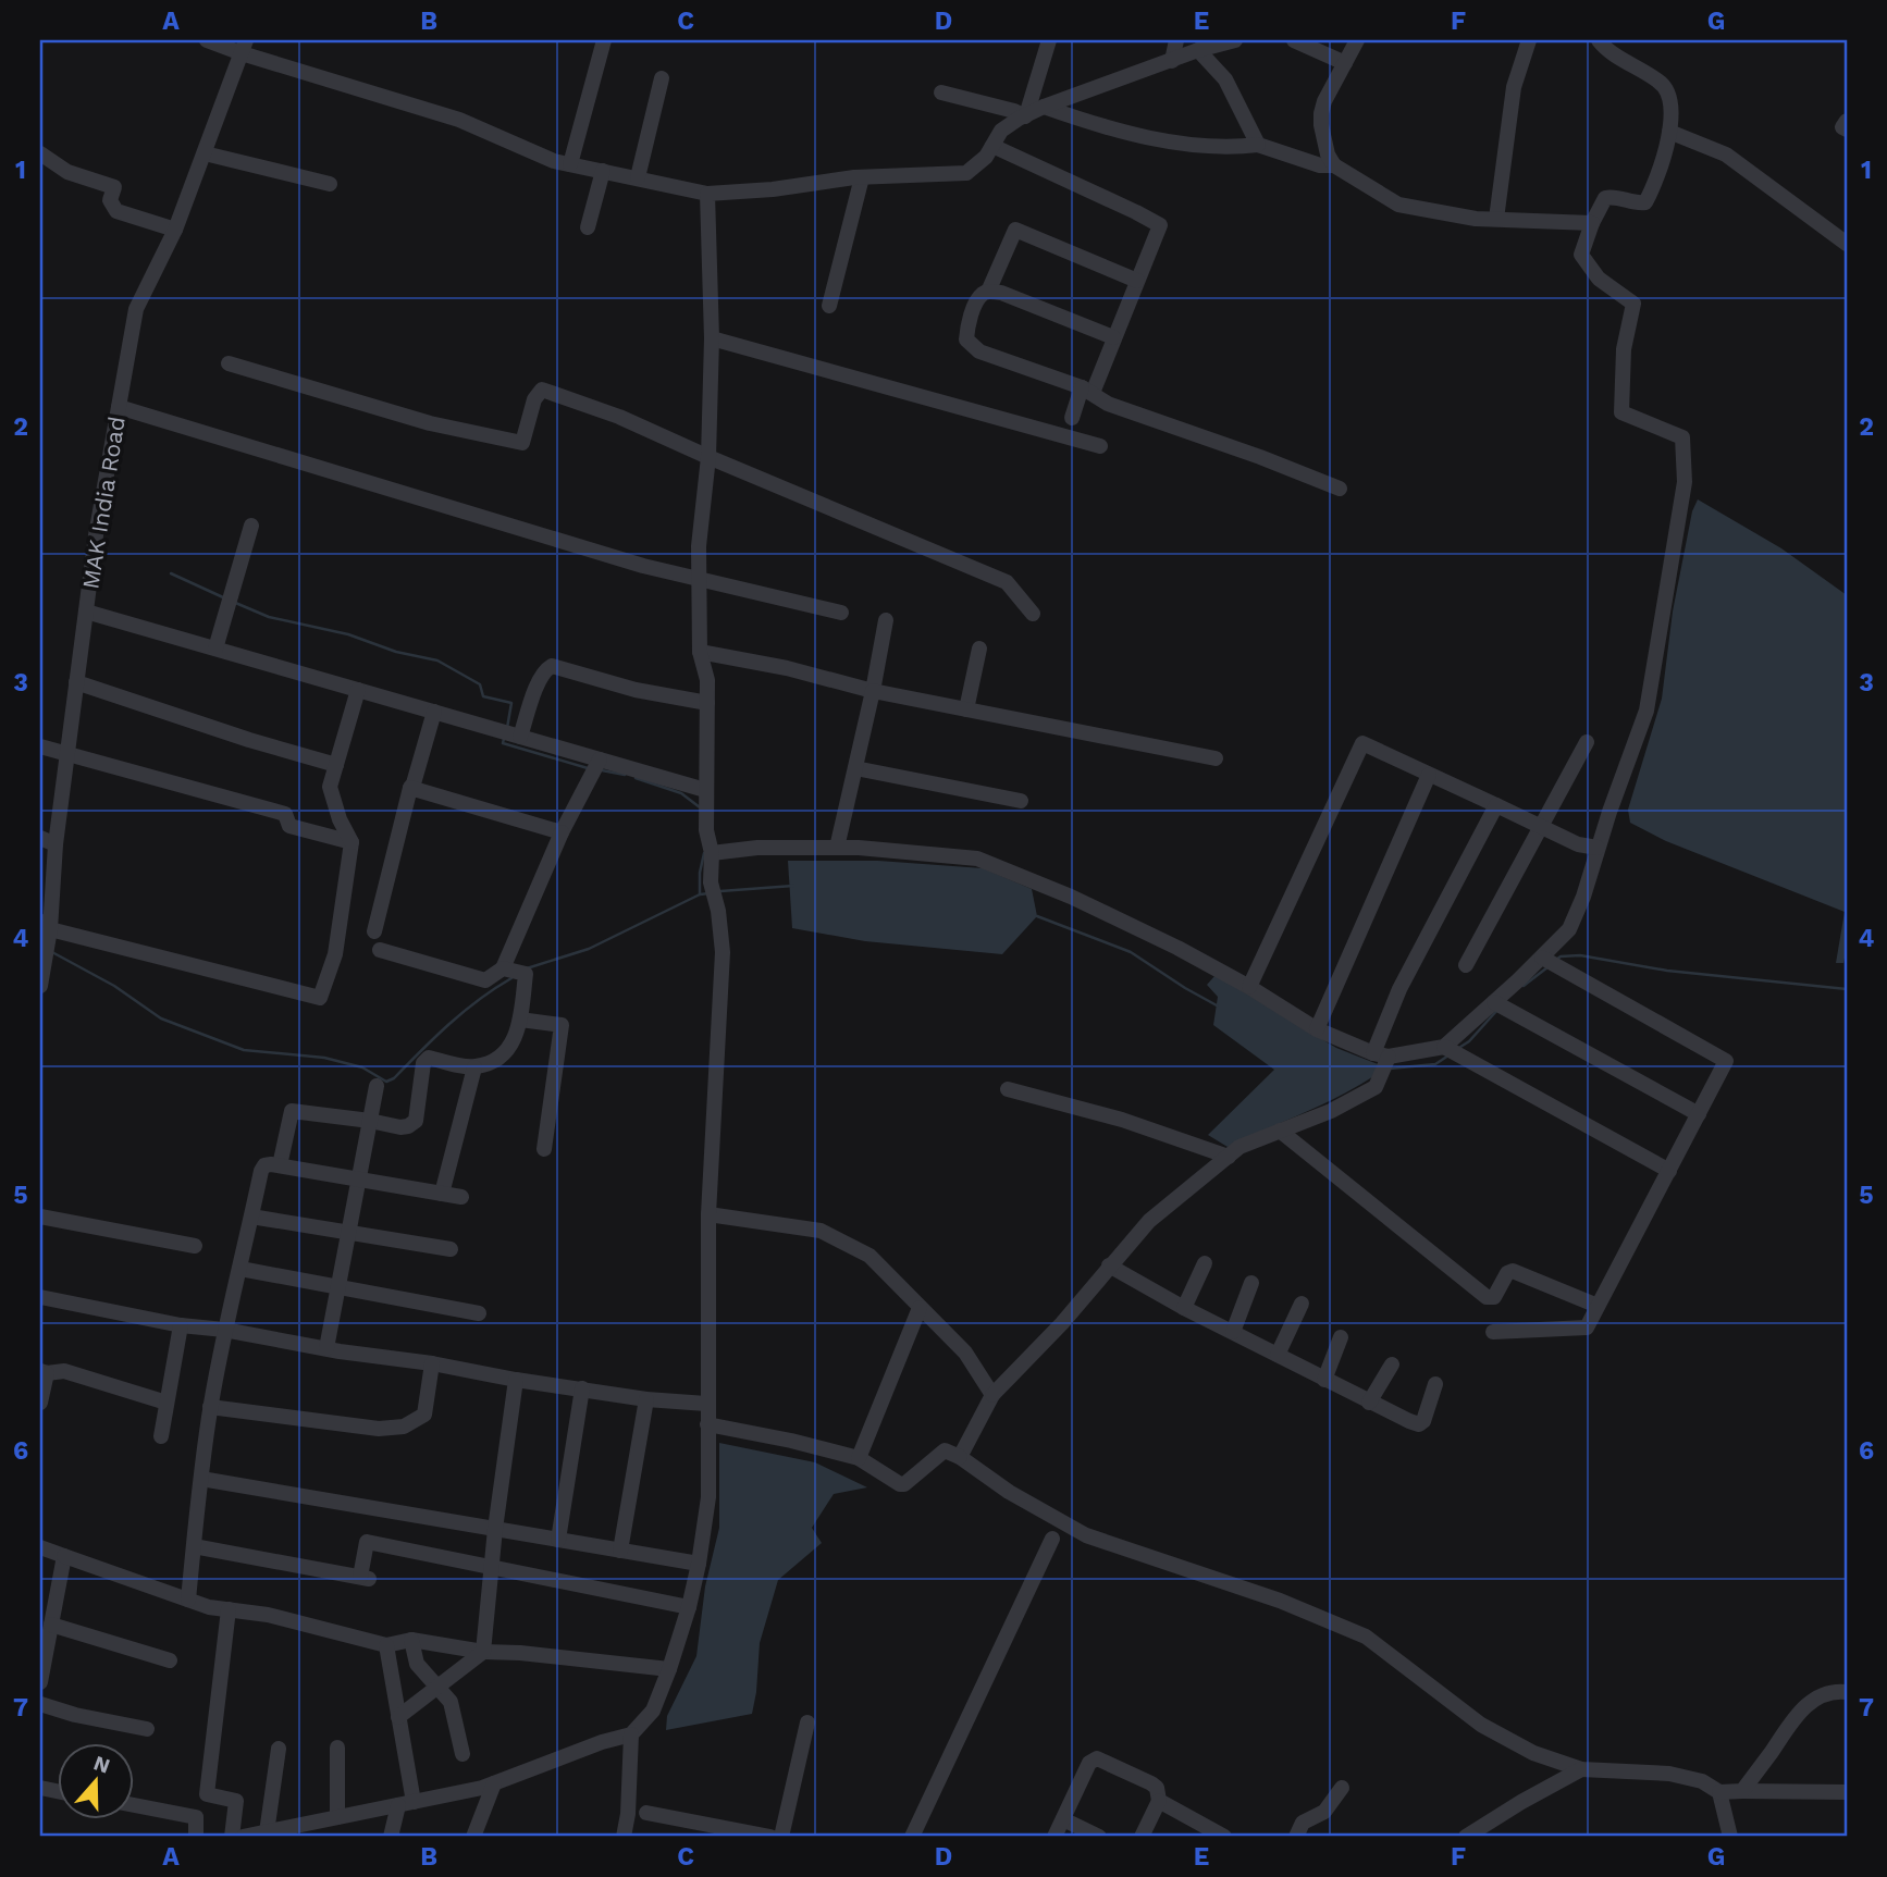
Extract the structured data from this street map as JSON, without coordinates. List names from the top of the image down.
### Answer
{
  "streets": {
    "street": ["MAK India Road"]
  },
  "north": "top",
  "grid": {
    "columns": [
      "A",
      "B",
      "C",
      "D",
      "E",
      "F",
      "G"
    ],
    "rows": [
      "1",
      "2",
      "3",
      "4",
      "5",
      "6",
      "7"
    ]
  }
}
